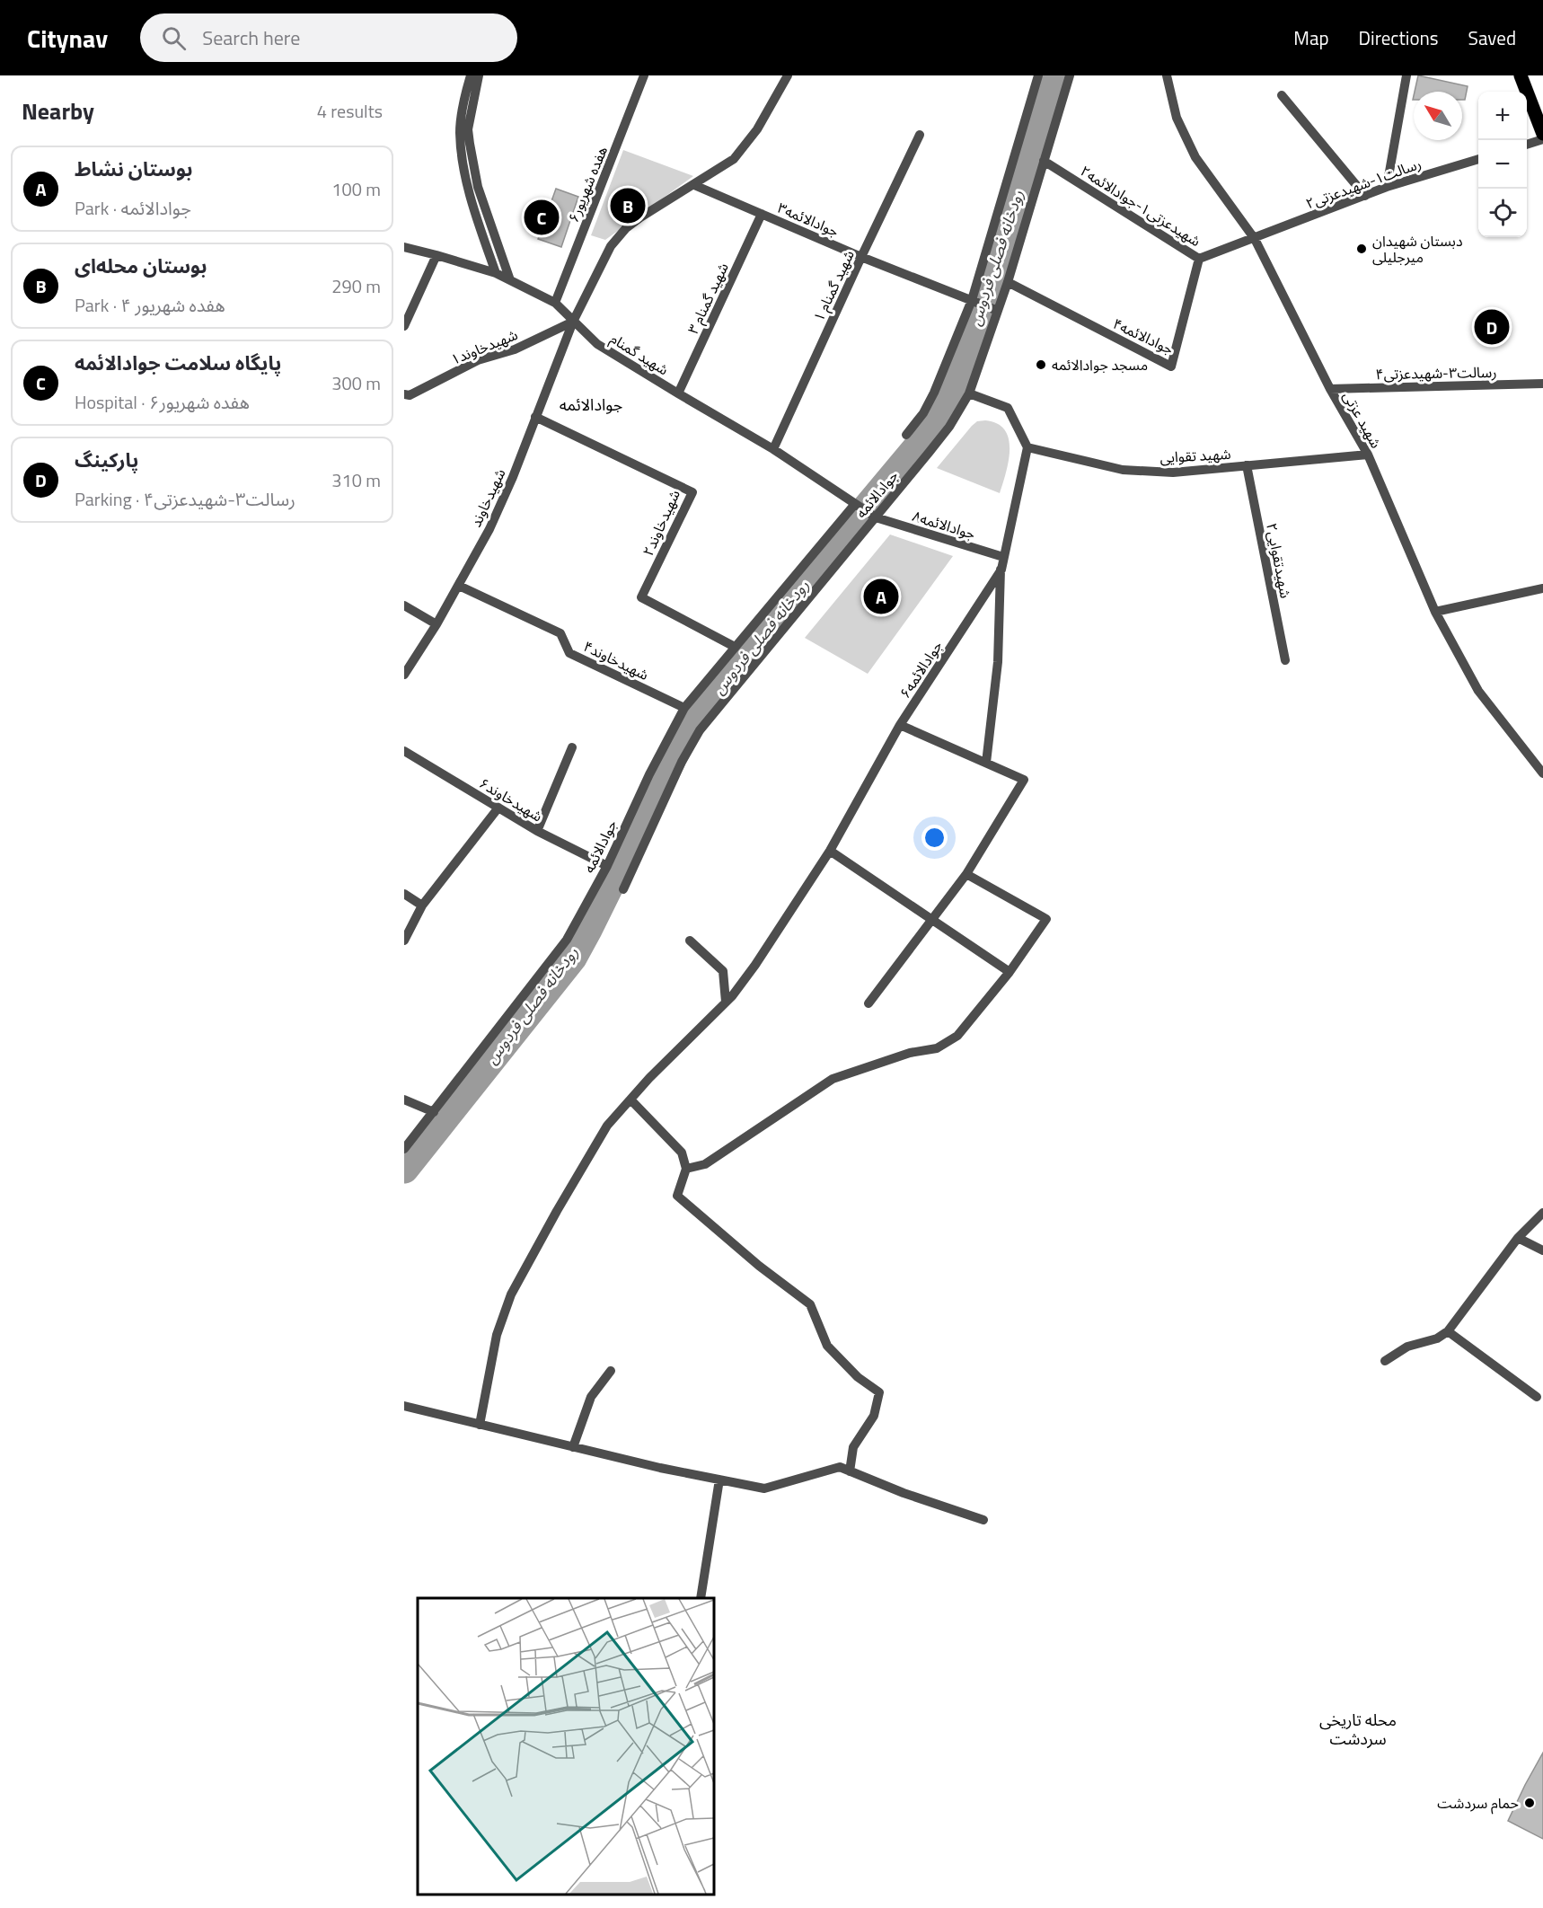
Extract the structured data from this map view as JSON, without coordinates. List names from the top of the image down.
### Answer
{
  "streets": {
    "street": [
      "رسالت۱-شهیدعزتی۲",
      "هفده شهریور۶",
      "شهیدعزتی۱-جوادالائمه۲",
      "جوادالائمه۳",
      "شهید گمنام ۱",
      "شهید گمنام ۳",
      "جوادالائمه۴",
      "شهیدخاوند۱",
      "شهید گمنام",
      "رسالت۳-شهیدعزتی۴",
      "شهید عزتی",
      "شهید تقوایی",
      "جوادالائمه",
      "شهیدخاوند",
      "شهیدخاوند۲",
      "جوادالائمه۸",
      "شهیدتقوایی۲",
      "شهیدخاوند۴",
      "جوادالائمه۶",
      "شهیدخاوند۶"
    ]
  },
  "crossings": [
    ["رسالت۱-شهیدعزتی۲", "شهیدعزتی۱-جوادالائمه۲"],
    ["رسالت۱-شهیدعزتی۲", "شهید عزتی"],
    ["هفده شهریور۶", "شهید گمنام"],
    ["شهیدعزتی۱-جوادالائمه۲", "جوادالائمه۴"],
    ["شهیدعزتی۱-جوادالائمه۲", "شهید عزتی"],
    ["شهیدعزتی۱-جوادالائمه۲", "جوادالائمه"],
    ["جوادالائمه۳", "شهید گمنام ۱"],
    ["جوادالائمه۳", "شهید گمنام ۳"],
    ["جوادالائمه۳", "جوادالائمه"],
    ["جوادالائمه۳", "شهیدخاوند"],
    ["شهید گمنام ۱", "شهید گمنام"],
    ["شهید گمنام ۳", "شهید گمنام"],
    ["جوادالائمه۴", "جوادالائمه"],
    ["شهیدخاوند۱", "شهید گمنام"],
    ["شهیدخاوند۱", "شهیدخاوند"],
    ["شهید گمنام", "جوادالائمه"],
    ["شهید گمنام", "شهیدخاوند"],
    ["شهید گمنام", "جوادالائمه۸"],
    ["رسالت۳-شهیدعزتی۴", "شهید عزتی"],
    ["شهید عزتی", "شهید تقوایی"],
    ["شهید تقوایی", "شهیدتقوایی۲"],
    ["شهید تقوایی", "جوادالائمه۶"],
    ["جوادالائمه", "شهیدخاوند۲"],
    ["جوادالائمه", "جوادالائمه۸"],
    ["جوادالائمه", "شهیدخاوند۴"],
    ["جوادالائمه", "شهیدخاوند۶"],
    ["شهیدخاوند", "شهیدخاوند۲"],
    ["شهیدخاوند", "شهیدخاوند۴"],
    ["جوادالائمه۸", "جوادالائمه۶"]
  ],
  "districts": ["جوادالائمه", "محله تاریخی سردشت"],
  "water": ["رودخانه فصلی فردوس"],
  "places": ["دبستان شهیدان میرجلیلی", "مسجد جوادالائمه", "حمام سردشت"],
  "north": "top left",
  "page": {
    "header": "Citynav",
    "search": "Search here",
    "nav": ["Map", "Directions", "Saved"],
    "heading": ["Nearby", "4 results"],
    "map_buttons": ["+", "−"],
    "list": [
      {
        "mark": "A",
        "name": "بوستان نشاط",
        "note": "Park · جوادالائمه",
        "value": "100 m"
      },
      {
        "mark": "B",
        "name": "بوستان محله‌ای",
        "note": "Park · هفده شهریور ۴",
        "value": "290 m"
      },
      {
        "mark": "C",
        "name": "پایگاه سلامت جوادالائمه",
        "note": "Hospital · هفده شهریور۶",
        "value": "300 m"
      },
      {
        "mark": "D",
        "name": "پارکینگ",
        "note": "Parking · رسالت۳-شهیدعزتی۴",
        "value": "310 m"
      }
    ],
    "pins": [
      "B",
      "C",
      "D",
      "A"
    ]
  }
}
